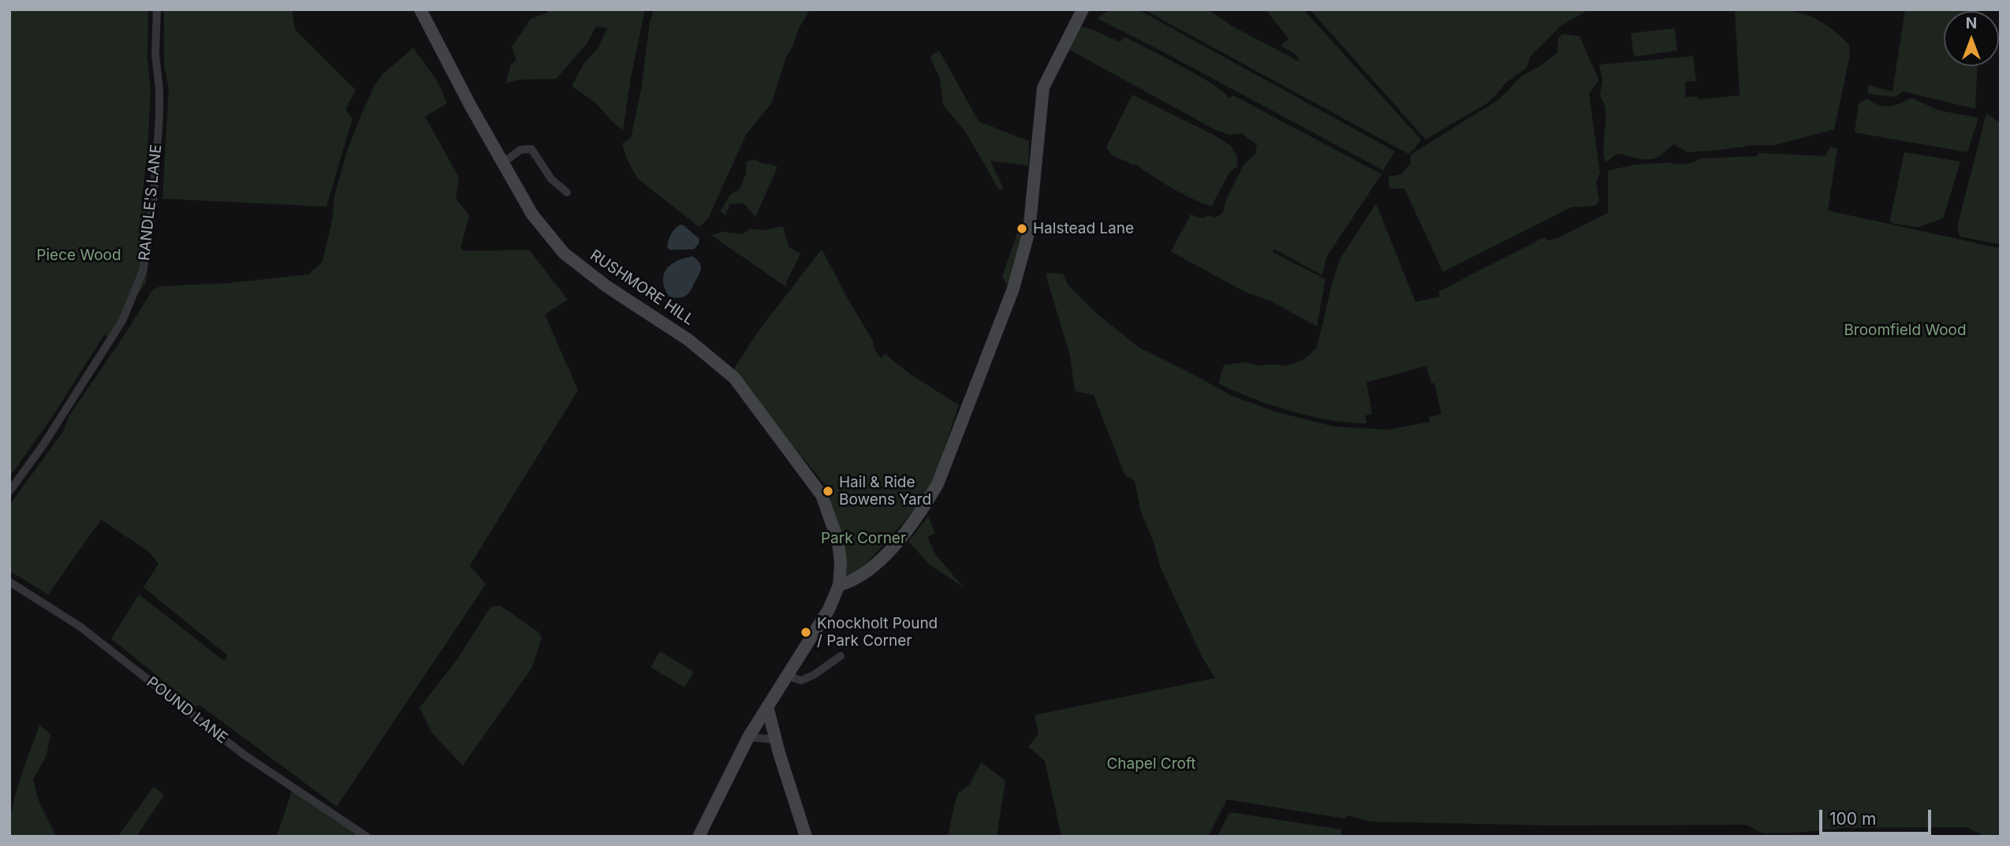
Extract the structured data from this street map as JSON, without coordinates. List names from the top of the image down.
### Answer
{
  "streets": {
    "street": ["RANDLE'S LANE", "RUSHMORE HILL", "POUND LANE"]
  },
  "parks": [
    "Piece Wood",
    "Broomfield Wood",
    "Park Corner",
    "Chapel Croft"
  ],
  "places": ["Halstead Lane", "Hail & Ride Bowens Yard", "Knockholt Pound / Park Corner"],
  "scale_bar": "100 m",
  "north": "top"
}
